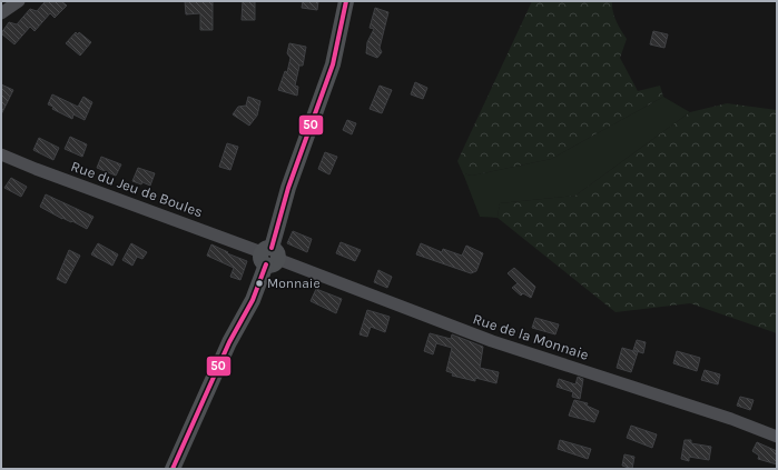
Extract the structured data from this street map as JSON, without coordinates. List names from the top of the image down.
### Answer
{
  "streets": {
    "street": ["Rue du Jeu de Boules", "Rue de la Monnaie"]
  },
  "crossings": [
    ["Rue du Jeu de Boules", "Rue de la Monnaie"]
  ],
  "places": ["Monnaie"],
  "lines": ["transit line 50"]
}
